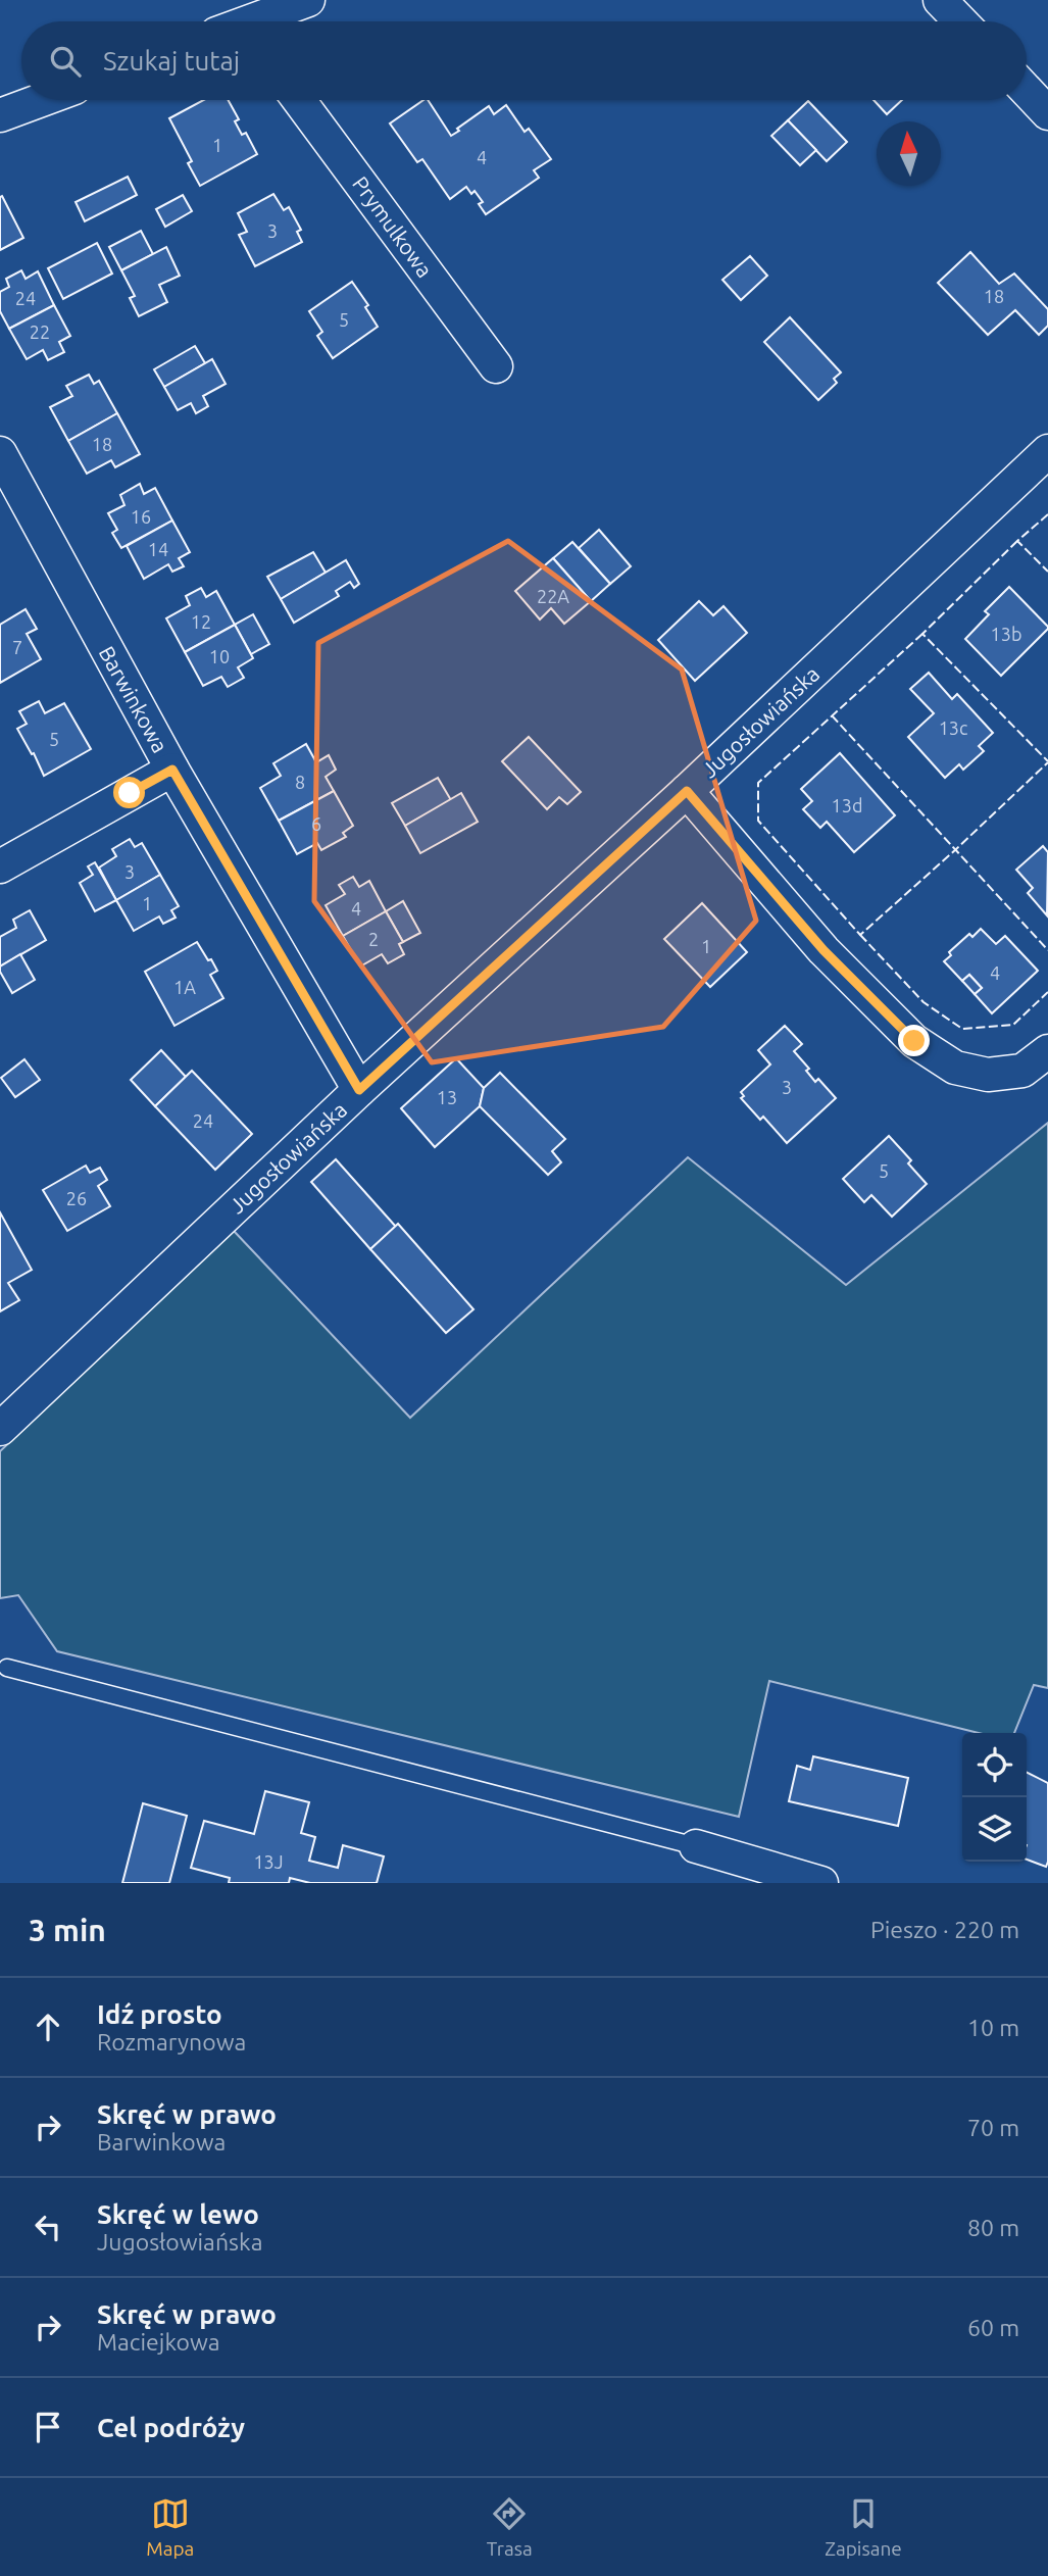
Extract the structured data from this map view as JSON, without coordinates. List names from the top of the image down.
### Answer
{
  "streets": {
    "street": ["Prymulkowa", "Barwinkowa", "Jugosłowiańska"]
  },
  "crossings": [
    ["Barwinkowa", "Jugosłowiańska"]
  ],
  "house_numbers": [
    "1",
    "4",
    "3",
    "18",
    "24",
    "5",
    "22",
    "18",
    "16",
    "14",
    "22A",
    "12",
    "13b",
    "7",
    "10",
    "13c",
    "5",
    "8",
    "13d",
    "6",
    "3",
    "1",
    "4",
    "2",
    "1",
    "4",
    "1A",
    "3",
    "13",
    "24",
    "5",
    "26",
    "13J"
  ],
  "north": "top",
  "page": {
    "search": "Szukaj tutaj",
    "heading": ["3 min", "Pieszo · 220 m"],
    "list": [
      ["Idź prosto", "Rozmarynowa", "10 m"],
      ["Skręć w prawo", "Barwinkowa", "70 m"],
      ["Skręć w lewo", "Jugosłowiańska", "80 m"],
      ["Skręć w prawo", "Maciejkowa", "60 m"],
      "Cel podróży"
    ],
    "nav": ["Mapa", "Trasa", "Zapisane"]
  }
}
